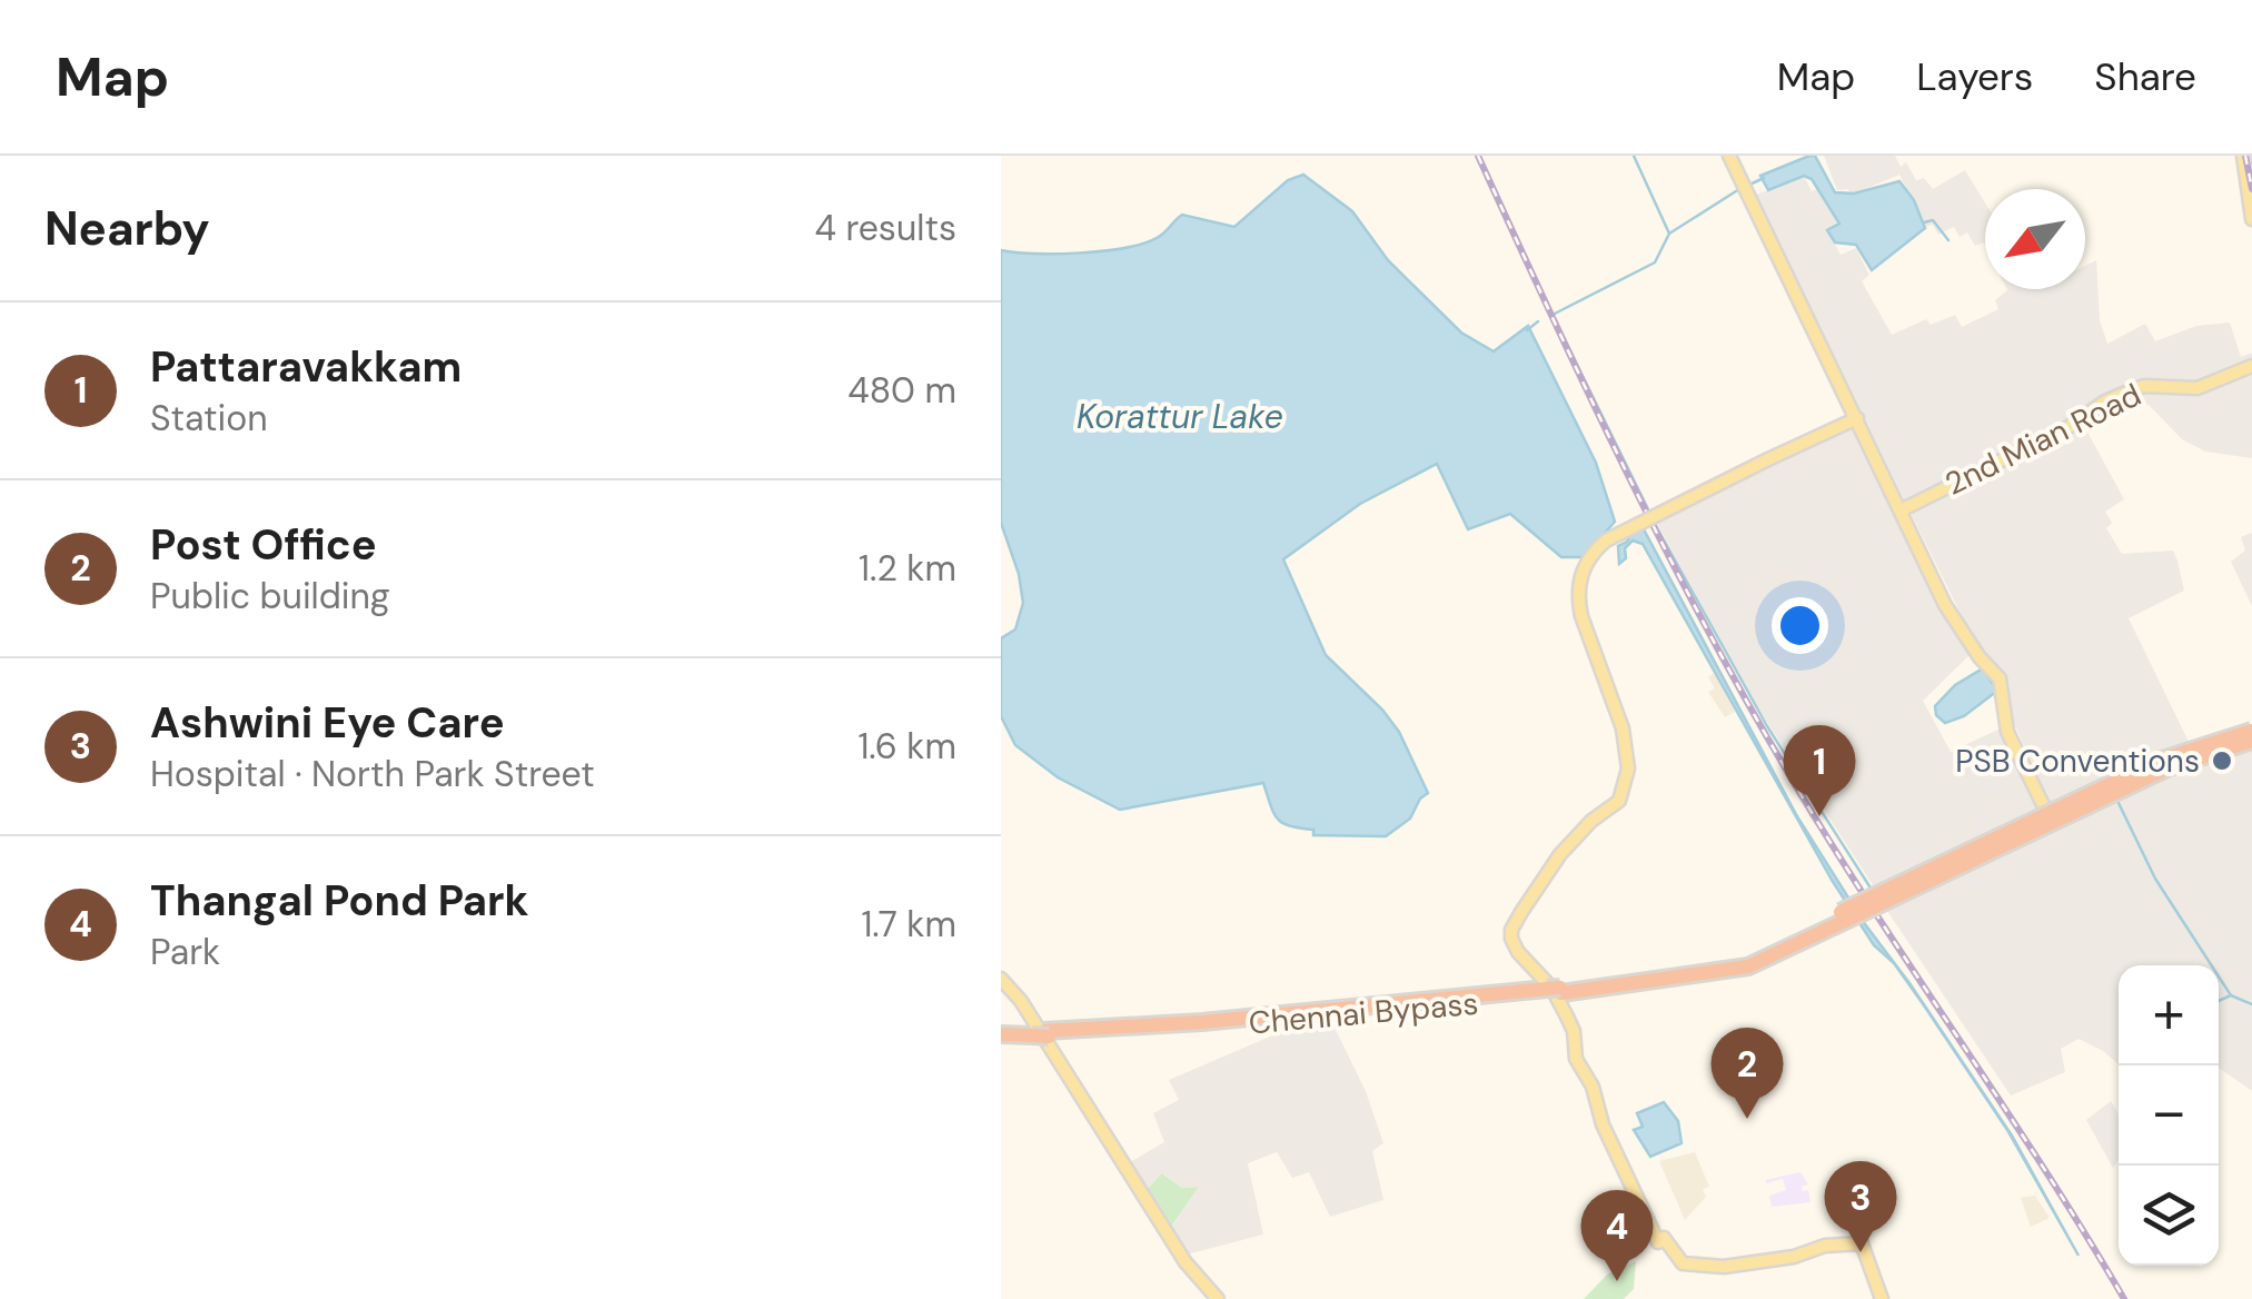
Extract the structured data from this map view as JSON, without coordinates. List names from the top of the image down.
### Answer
{
  "streets": {
    "highway": ["Chennai Bypass"],
    "main road": ["2nd Mian Road"]
  },
  "water": ["Korattur Lake"],
  "places": ["PSB Conventions"],
  "north": "bottom left",
  "page": {
    "header": "Map",
    "nav": ["Map", "Layers", "Share"],
    "heading": ["Nearby", "4 results"],
    "list": [
      {
        "mark": "1",
        "name": "Pattaravakkam",
        "note": "Station",
        "value": "480 m"
      },
      {
        "mark": "2",
        "name": "Post Office",
        "note": "Public building",
        "value": "1.2 km"
      },
      {
        "mark": "3",
        "name": "Ashwini Eye Care",
        "note": "Hospital · North Park Street",
        "value": "1.6 km"
      },
      {
        "mark": "4",
        "name": "Thangal Pond Park",
        "note": "Park",
        "value": "1.7 km"
      }
    ],
    "pins": [
      "1",
      "2",
      "3",
      "4"
    ],
    "map_buttons": ["+", "−"]
  }
}
